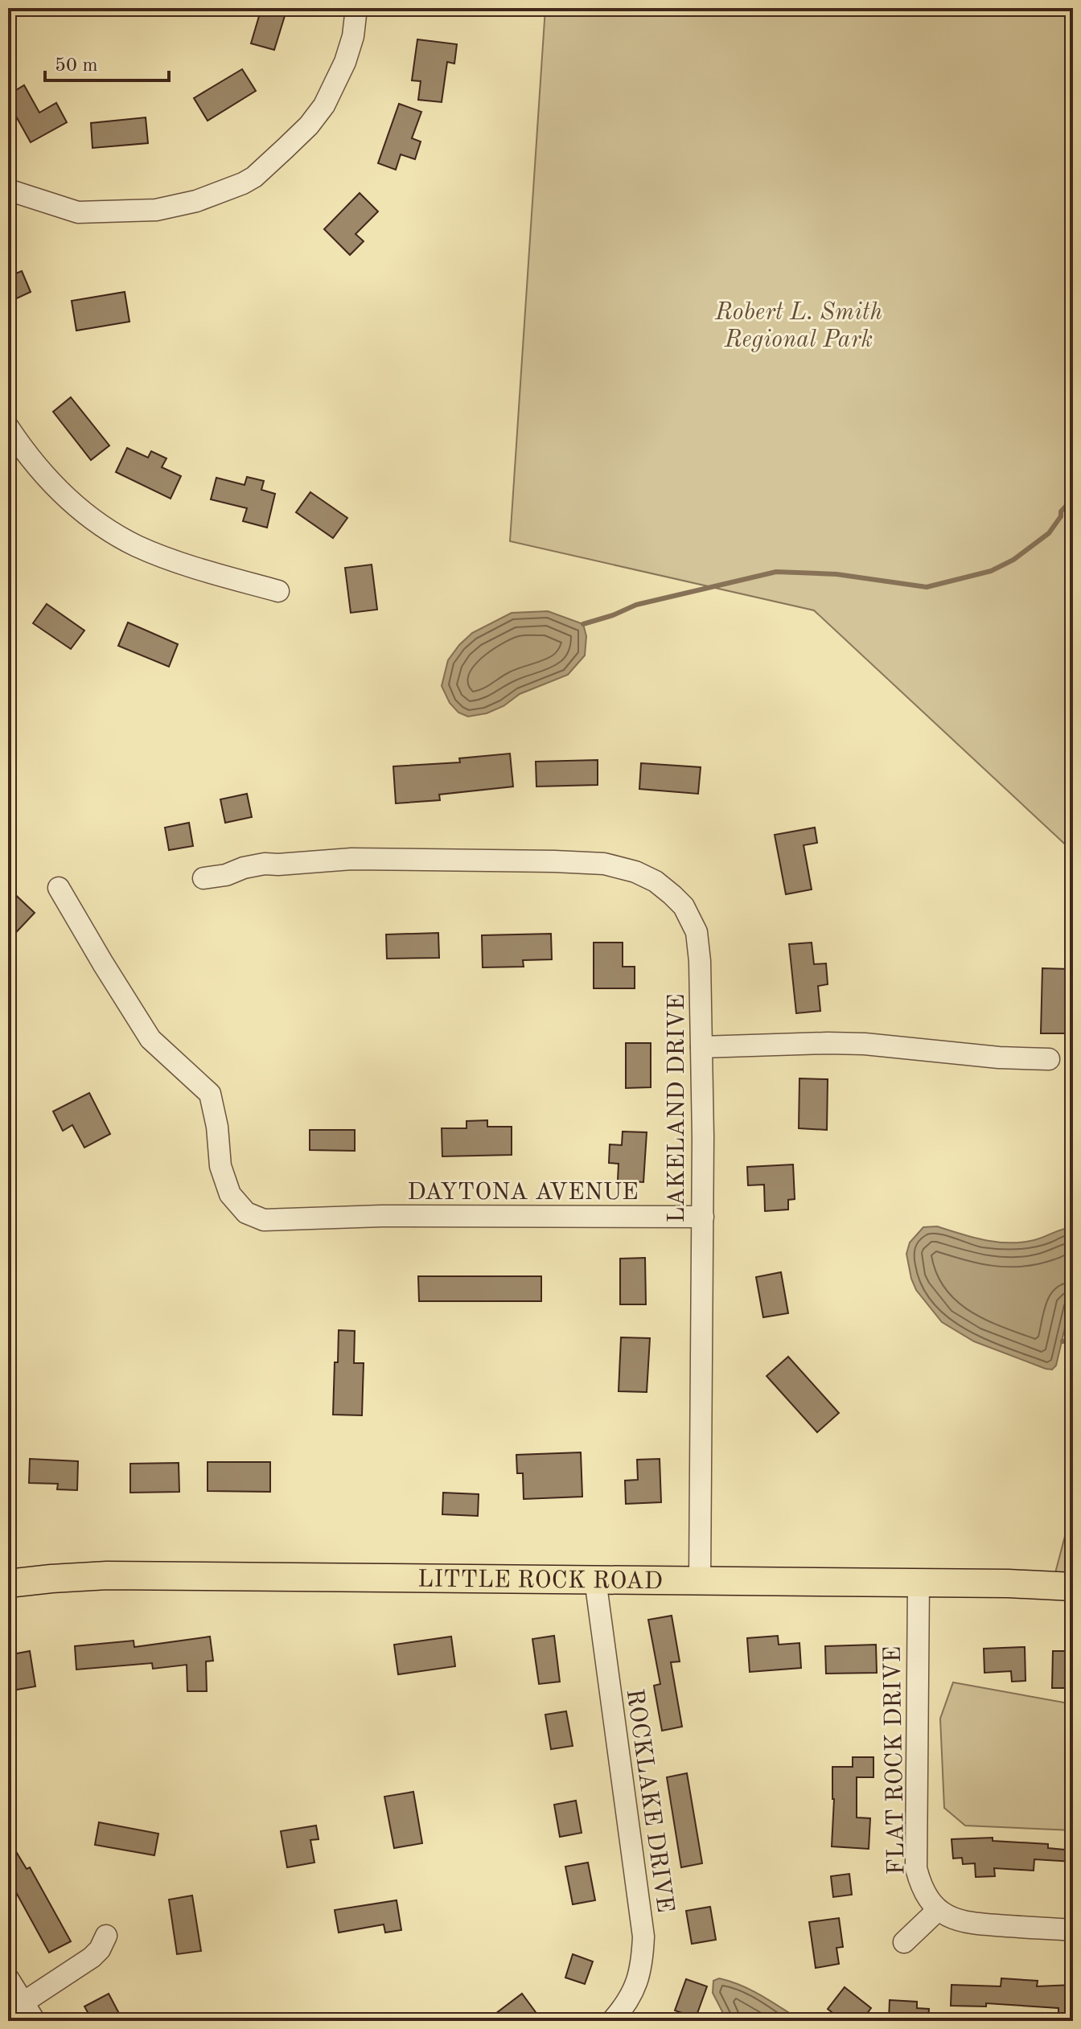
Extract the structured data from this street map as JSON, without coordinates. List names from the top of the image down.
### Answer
{
  "streets": {
    "main road": ["LITTLE ROCK ROAD"],
    "street": [
      "LAKELAND DRIVE",
      "DAYTONA AVENUE",
      "FLAT ROCK DRIVE",
      "ROCKLAKE DRIVE"
    ]
  },
  "crossings": [
    ["LAKELAND DRIVE", "DAYTONA AVENUE"],
    ["LAKELAND DRIVE", "LITTLE ROCK ROAD"],
    ["LITTLE ROCK ROAD", "FLAT ROCK DRIVE"],
    ["LITTLE ROCK ROAD", "ROCKLAKE DRIVE"]
  ],
  "parks": ["Robert L. Smith Regional Park"],
  "scale_bar": "50 m"
}
